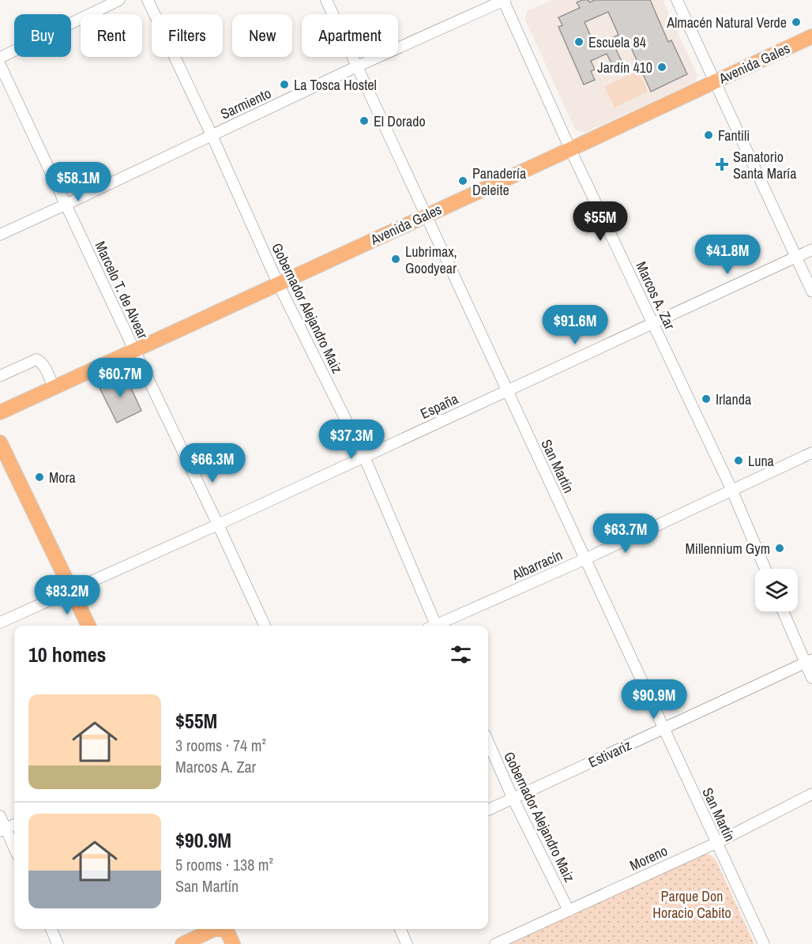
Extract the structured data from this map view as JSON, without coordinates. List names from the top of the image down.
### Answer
{
  "streets": {
    "main road": ["Avenida Gales"],
    "street": [
      "Sarmiento",
      "Marcelo T. de Alvear",
      "Marcos A. Zar",
      "Gobernador Alejandro Maiz",
      "España",
      "San Martín",
      "Albarracín",
      "Estivariz",
      "Moreno"
    ]
  },
  "crossings": [
    ["Avenida Gales", "Marcelo T. de Alvear"],
    ["Avenida Gales", "Marcos A. Zar"],
    ["Avenida Gales", "Gobernador Alejandro Maiz"],
    ["Avenida Gales", "San Martín"],
    ["Sarmiento", "Marcelo T. de Alvear"],
    ["Sarmiento", "Marcos A. Zar"],
    ["Sarmiento", "Gobernador Alejandro Maiz"],
    ["Sarmiento", "San Martín"],
    ["Marcelo T. de Alvear", "España"],
    ["Marcos A. Zar", "España"],
    ["Marcos A. Zar", "Albarracín"],
    ["Gobernador Alejandro Maiz", "España"],
    ["Gobernador Alejandro Maiz", "Estivariz"],
    ["Gobernador Alejandro Maiz", "Moreno"],
    ["España", "San Martín"],
    ["San Martín", "Albarracín"],
    ["San Martín", "Estivariz"],
    ["San Martín", "Moreno"]
  ],
  "parks": ["Parque Don Horacio Cabito"],
  "places": {
    "other": [
      "Almacén Natural Verde",
      "Escuela 84",
      "Jardín 410",
      "La Tosca Hostel",
      "El Dorado",
      "Fantili",
      "Panadería Deleite",
      "Lubrimax, Goodyear",
      "Irlanda",
      "Luna",
      "Mora",
      "Millennium Gym"
    ],
    "health": ["Sanatorio Santa María"]
  },
  "page": {
    "chip": [
      "Buy",
      "Rent",
      "Filters",
      "New",
      "Apartment"
    ],
    "price": [
      "$58.1M",
      "$55M",
      "$41.8M",
      "$91.6M",
      "$60.7M",
      "$37.3M",
      "$66.3M",
      "$63.7M",
      "$83.2M",
      "$90.9M"
    ],
    "heading": "10 homes",
    "list": [
      {
        "name": "$55M",
        "note": "3 rooms · 74 m² · Marcos A. Zar"
      },
      {
        "name": "$90.9M",
        "note": "5 rooms · 138 m² · San Martín"
      }
    ]
  }
}
